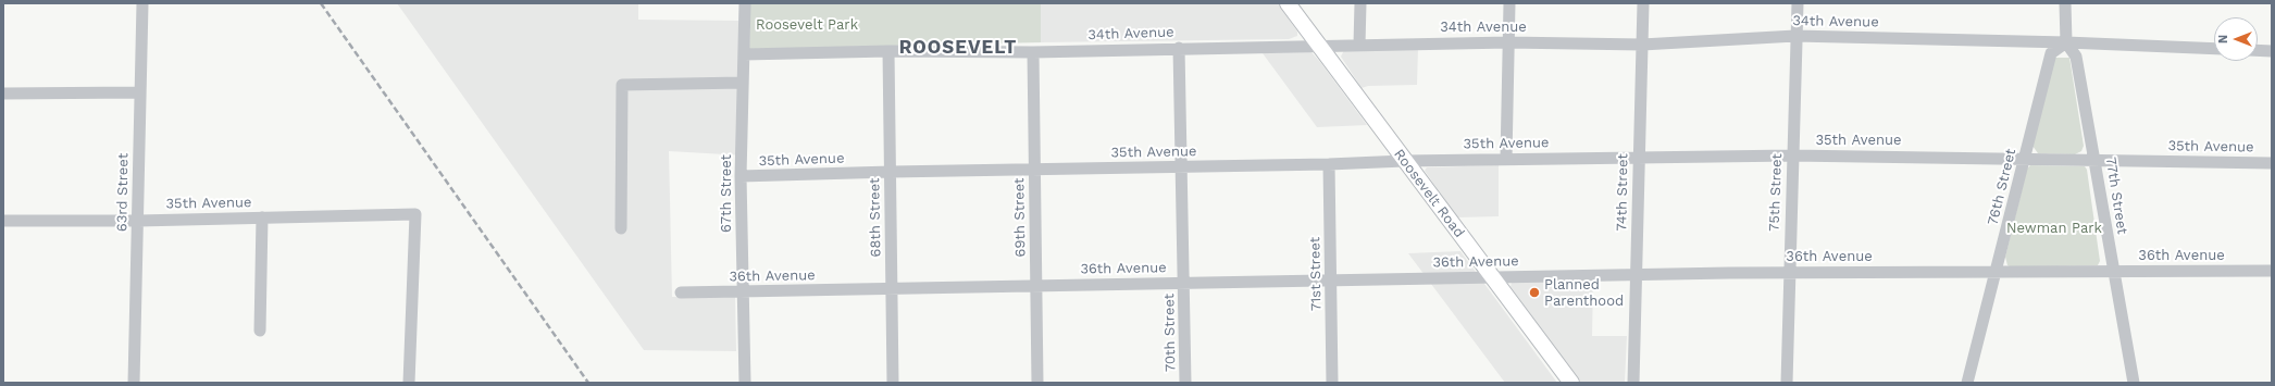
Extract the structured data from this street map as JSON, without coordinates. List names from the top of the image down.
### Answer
{
  "streets": {
    "main road": ["Roosevelt Road"],
    "street": [
      "34th Avenue",
      "35th Avenue",
      "76th Street",
      "63rd Street",
      "74th Street",
      "75th Street",
      "67th Street",
      "77th Street",
      "68th Street",
      "69th Street",
      "36th Avenue",
      "71st Street",
      "70th Street"
    ]
  },
  "crossings": [
    ["34th Avenue", "76th Street"],
    ["34th Avenue", "74th Street"],
    ["34th Avenue", "75th Street"],
    ["34th Avenue", "67th Street"],
    ["34th Avenue", "Roosevelt Road"],
    ["34th Avenue", "77th Street"],
    ["34th Avenue", "68th Street"],
    ["34th Avenue", "69th Street"],
    ["34th Avenue", "70th Street"],
    ["35th Avenue", "76th Street"],
    ["35th Avenue", "63rd Street"],
    ["35th Avenue", "74th Street"],
    ["35th Avenue", "75th Street"],
    ["35th Avenue", "67th Street"],
    ["35th Avenue", "Roosevelt Road"],
    ["35th Avenue", "77th Street"],
    ["35th Avenue", "68th Street"],
    ["35th Avenue", "69th Street"],
    ["35th Avenue", "71st Street"],
    ["35th Avenue", "70th Street"],
    ["76th Street", "77th Street"],
    ["76th Street", "36th Avenue"],
    ["74th Street", "36th Avenue"],
    ["75th Street", "36th Avenue"],
    ["67th Street", "36th Avenue"],
    ["Roosevelt Road", "36th Avenue"],
    ["77th Street", "36th Avenue"],
    ["68th Street", "36th Avenue"],
    ["69th Street", "36th Avenue"],
    ["36th Avenue", "71st Street"],
    ["36th Avenue", "70th Street"]
  ],
  "districts": ["ROOSEVELT"],
  "parks": ["Roosevelt Park", "Newman Park"],
  "places": ["Planned Parenthood"],
  "north": "left"
}
